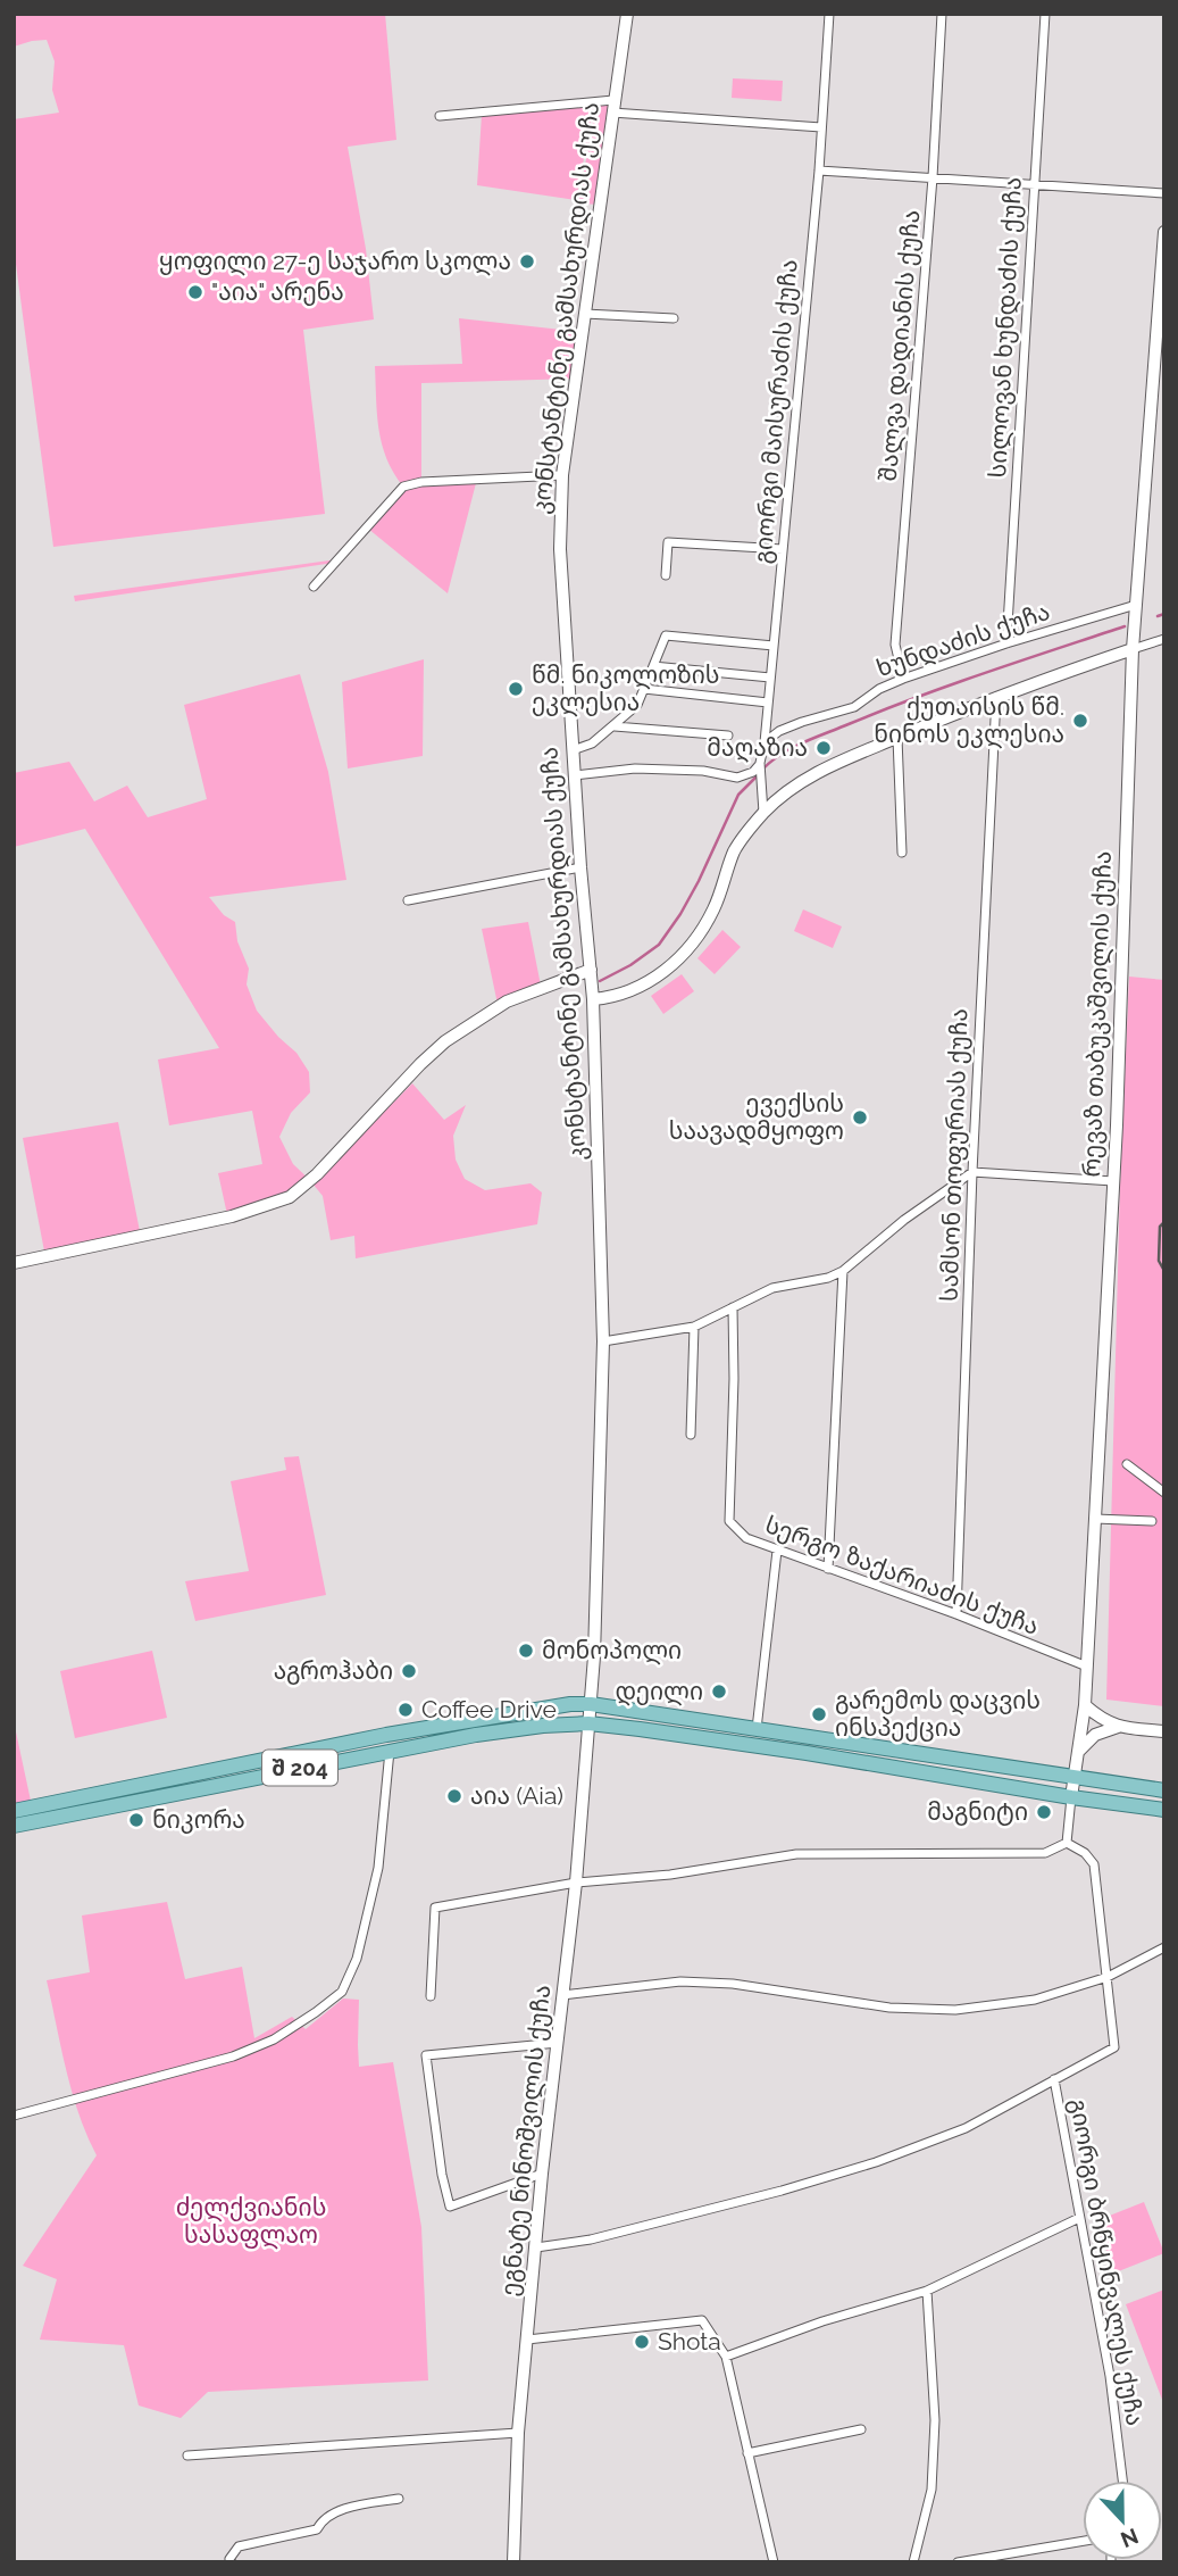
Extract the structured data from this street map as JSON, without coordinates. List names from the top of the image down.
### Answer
{
  "streets": {
    "main road": ["შ 204"],
    "street": [
      "კონსტანტინე გამსახურდიას ქუჩა",
      "სილოვან ხუნდაძის ქუჩა",
      "შალვა დადიანის ქუჩა",
      "გიორგი მაისურაძის ქუჩა",
      "ხუნდაძის ქუჩა",
      "რევაზ თაბუკაშვილის ქუჩა",
      "სამსონ თოფურიას ქუჩა",
      "სერგო ზაქარიაძის ქუჩა",
      "ეგნატე ნინოშვილის ქუჩა",
      "გიორგი ბრწყინვალეს ქუჩა"
    ]
  },
  "crossings": [
    ["კონსტანტინე გამსახურდიას ქუჩა", "შ 204"],
    ["კონსტანტინე გამსახურდიას ქუჩა", "ეგნატე ნინოშვილის ქუჩა"],
    ["სილოვან ხუნდაძის ქუჩა", "ხუნდაძის ქუჩა"],
    ["შალვა დადიანის ქუჩა", "ხუნდაძის ქუჩა"],
    ["გიორგი მაისურაძის ქუჩა", "ხუნდაძის ქუჩა"],
    ["ხუნდაძის ქუჩა", "რევაზ თაბუკაშვილის ქუჩა"],
    ["რევაზ თაბუკაშვილის ქუჩა", "სერგო ზაქარიაძის ქუჩა"],
    ["რევაზ თაბუკაშვილის ქუჩა", "შ 204"],
    ["სამსონ თოფურიას ქუჩა", "სერგო ზაქარიაძის ქუჩა"],
    ["შ 204", "ეგნატე ნინოშვილის ქუჩა"]
  ],
  "parks": ["ძელქვიანის სასაფლაო"],
  "places": [
    "ყოფილი 27-ე საჯარო სკოლა",
    "\"აია\" არენა",
    "წმ. ნიკოლოზის ეკლესია",
    "ქუთაისის წმ. ნინოს ეკლესია",
    "მაღაზია",
    "ევექსის საავადმყოფო",
    "მონოპოლი",
    "აგროჰაბი",
    "დეილი",
    "Coffee Drive",
    "გარემოს დაცვის ინსპექცია",
    "აია (Aia)",
    "მაგნიტი",
    "ნიკორა",
    "Shota"
  ],
  "north": "bottom"
}
